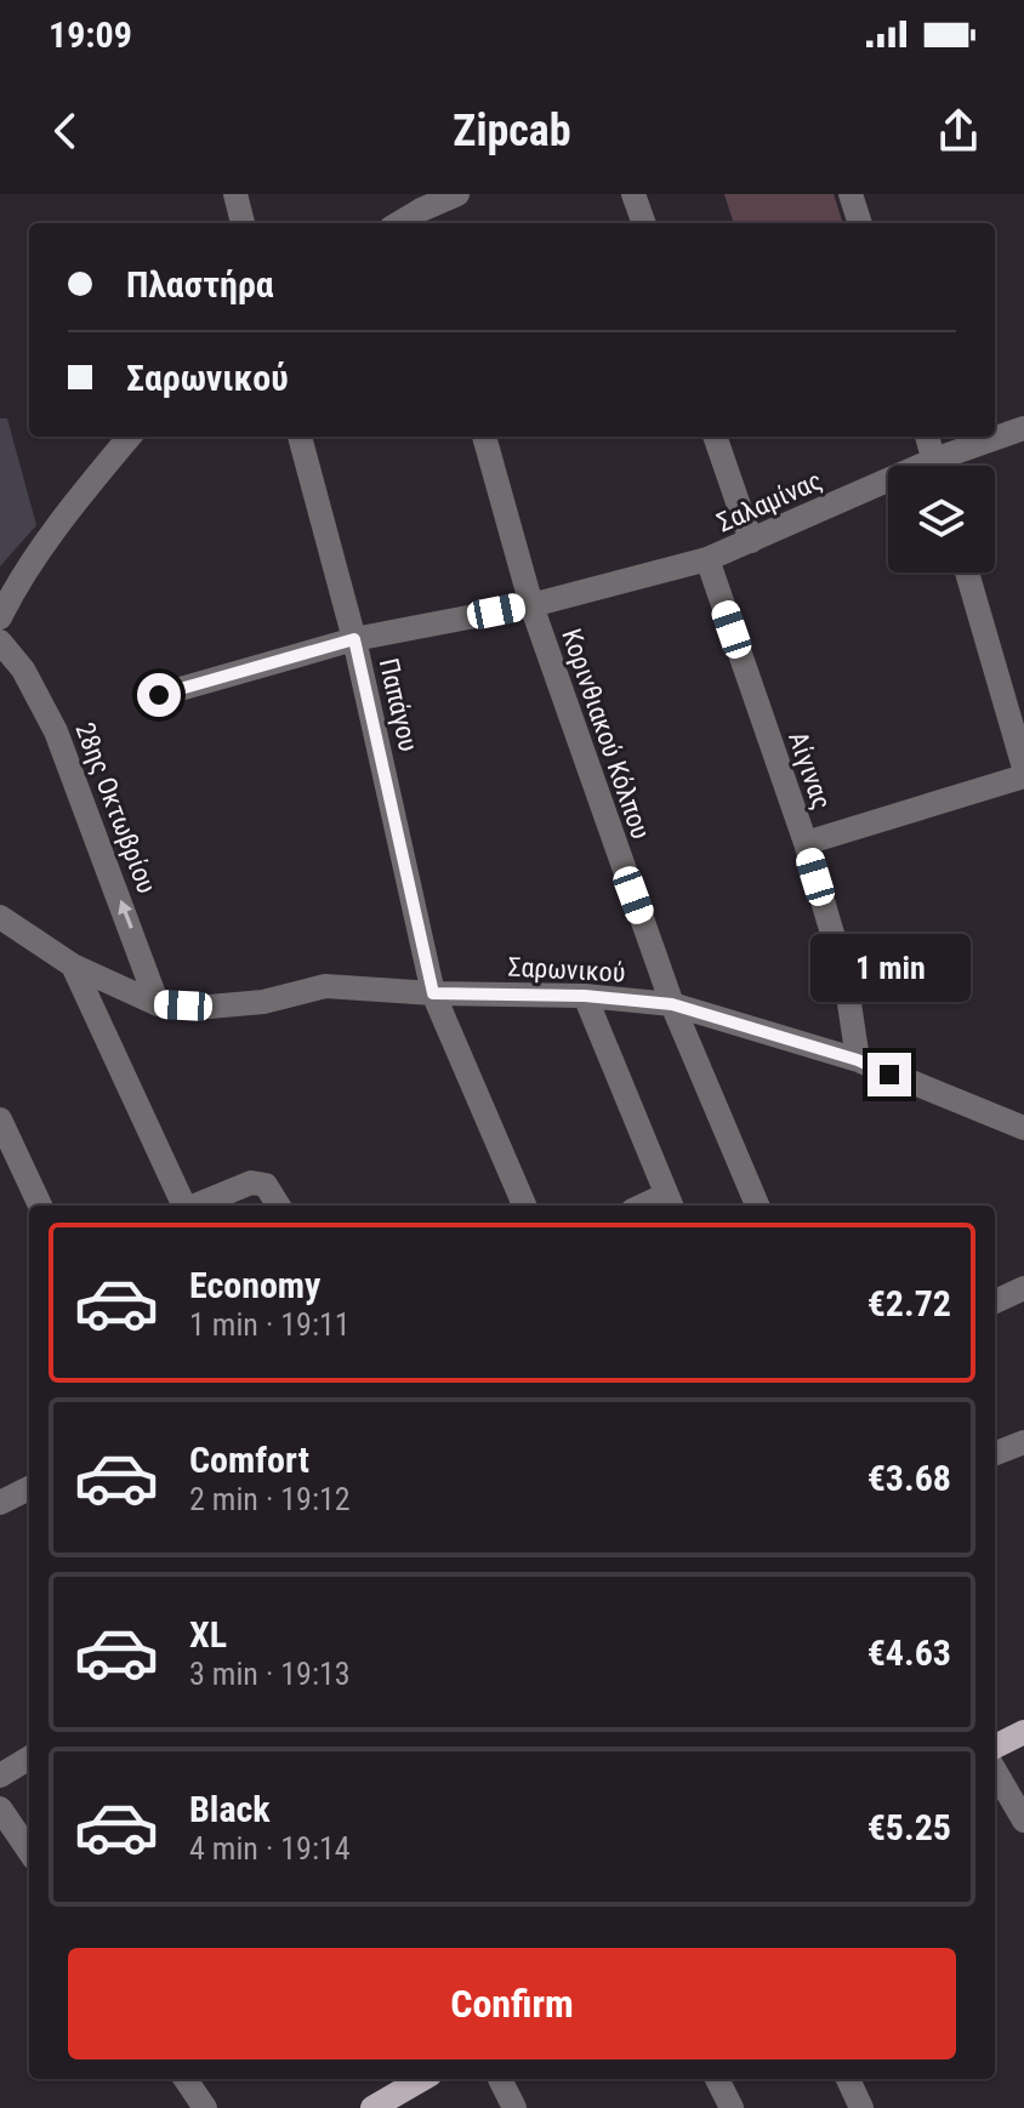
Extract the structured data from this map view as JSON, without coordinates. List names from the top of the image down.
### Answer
{
  "streets": {
    "street": [
      "Σαλαμίνας",
      "Παπάγου",
      "Κορινθιακού Κόλπου",
      "Αίγινας",
      "28ης Οκτωβρίου",
      "Σαρωνικού"
    ]
  },
  "crossings": [
    ["Σαλαμίνας", "Παπάγου"],
    ["Σαλαμίνας", "Κορινθιακού Κόλπου"],
    ["Σαλαμίνας", "Αίγινας"],
    ["Παπάγου", "Σαρωνικού"],
    ["Κορινθιακού Κόλπου", "Σαρωνικού"],
    ["Αίγινας", "Σαρωνικού"],
    ["28ης Οκτωβρίου", "Σαρωνικού"]
  ],
  "one_way": ["28ης Οκτωβρίου"],
  "page": {
    "status": "19:09",
    "header": "Zipcab",
    "banner": ["Πλαστήρα", "Σαρωνικού"],
    "bubble": "1 min",
    "list": [
      {
        "name": "Economy",
        "note": "1 min · 19:11",
        "value": "€2.72"
      },
      {
        "name": "Comfort",
        "note": "2 min · 19:12",
        "value": "€3.68"
      },
      {
        "name": "XL",
        "note": "3 min · 19:13",
        "value": "€4.63"
      },
      {
        "name": "Black",
        "note": "4 min · 19:14",
        "value": "€5.25"
      }
    ],
    "buttons": "Confirm"
  }
}
